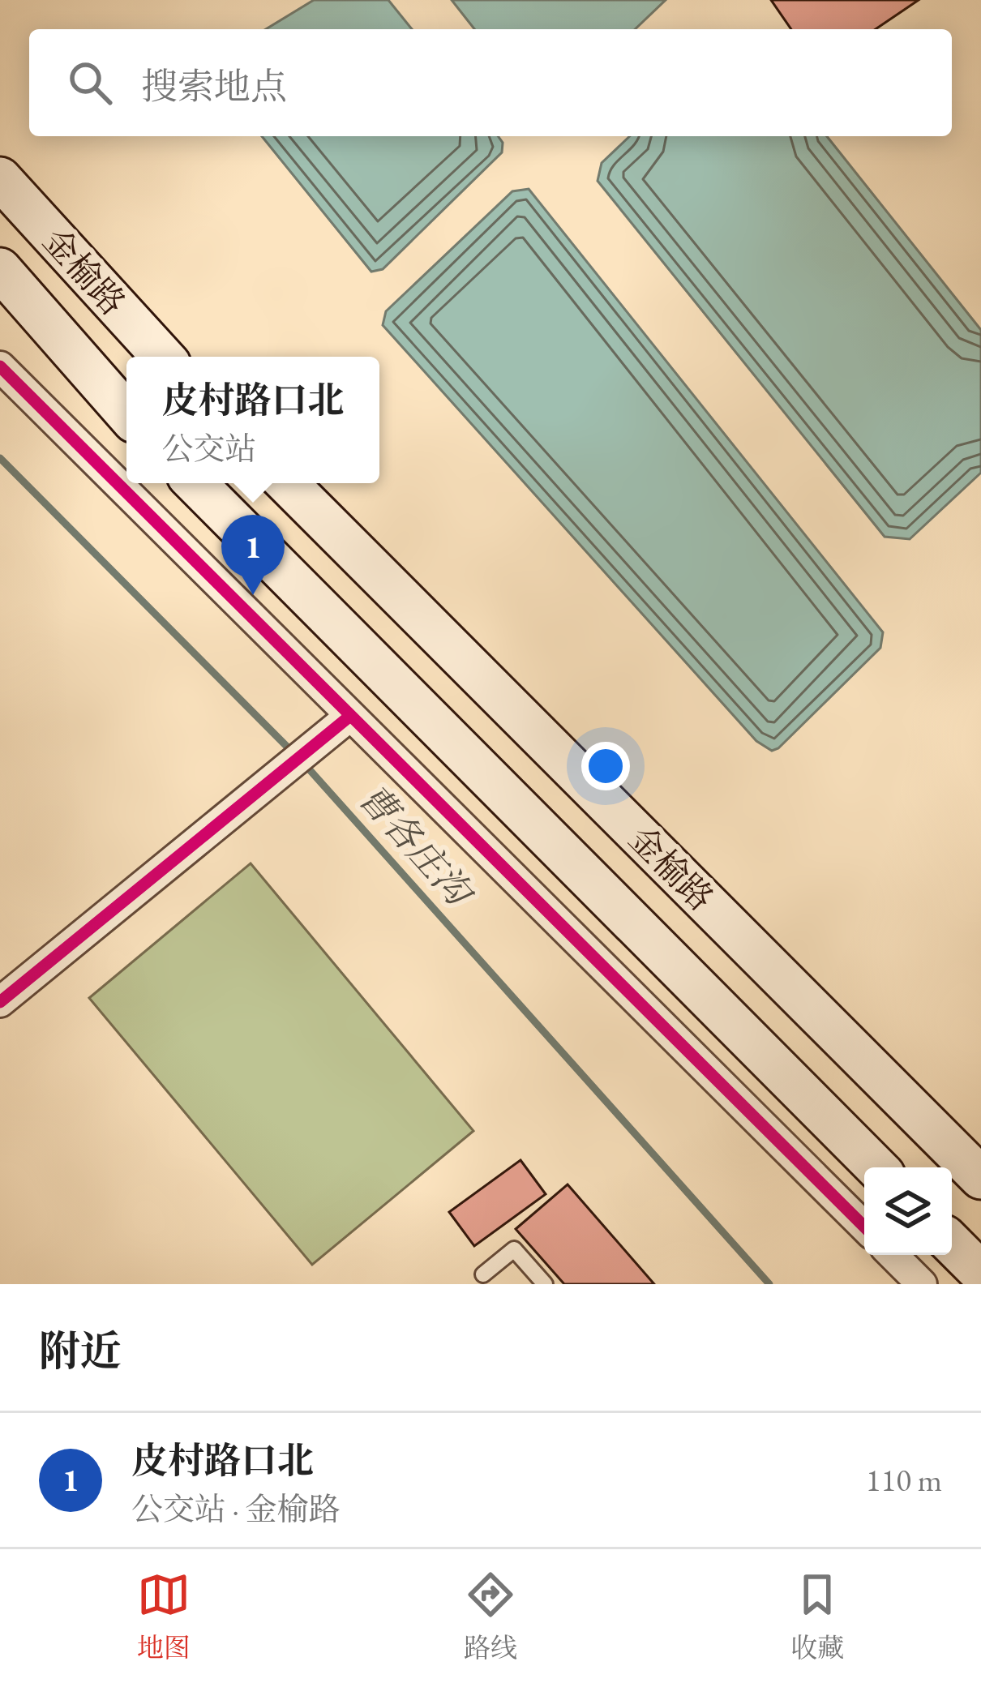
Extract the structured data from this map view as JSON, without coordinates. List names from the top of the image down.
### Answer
{
  "streets": {
    "main road": ["金榆路"]
  },
  "water": ["曹各庄沟"],
  "page": {
    "search": "搜索地点",
    "popup": ["皮村路口北", "公交站"],
    "pins": "1",
    "heading": "附近",
    "list": [
      {
        "mark": "1",
        "name": "皮村路口北",
        "note": "公交站 · 金榆路",
        "value": "110 m"
      }
    ],
    "nav": ["地图", "路线", "收藏"]
  }
}
